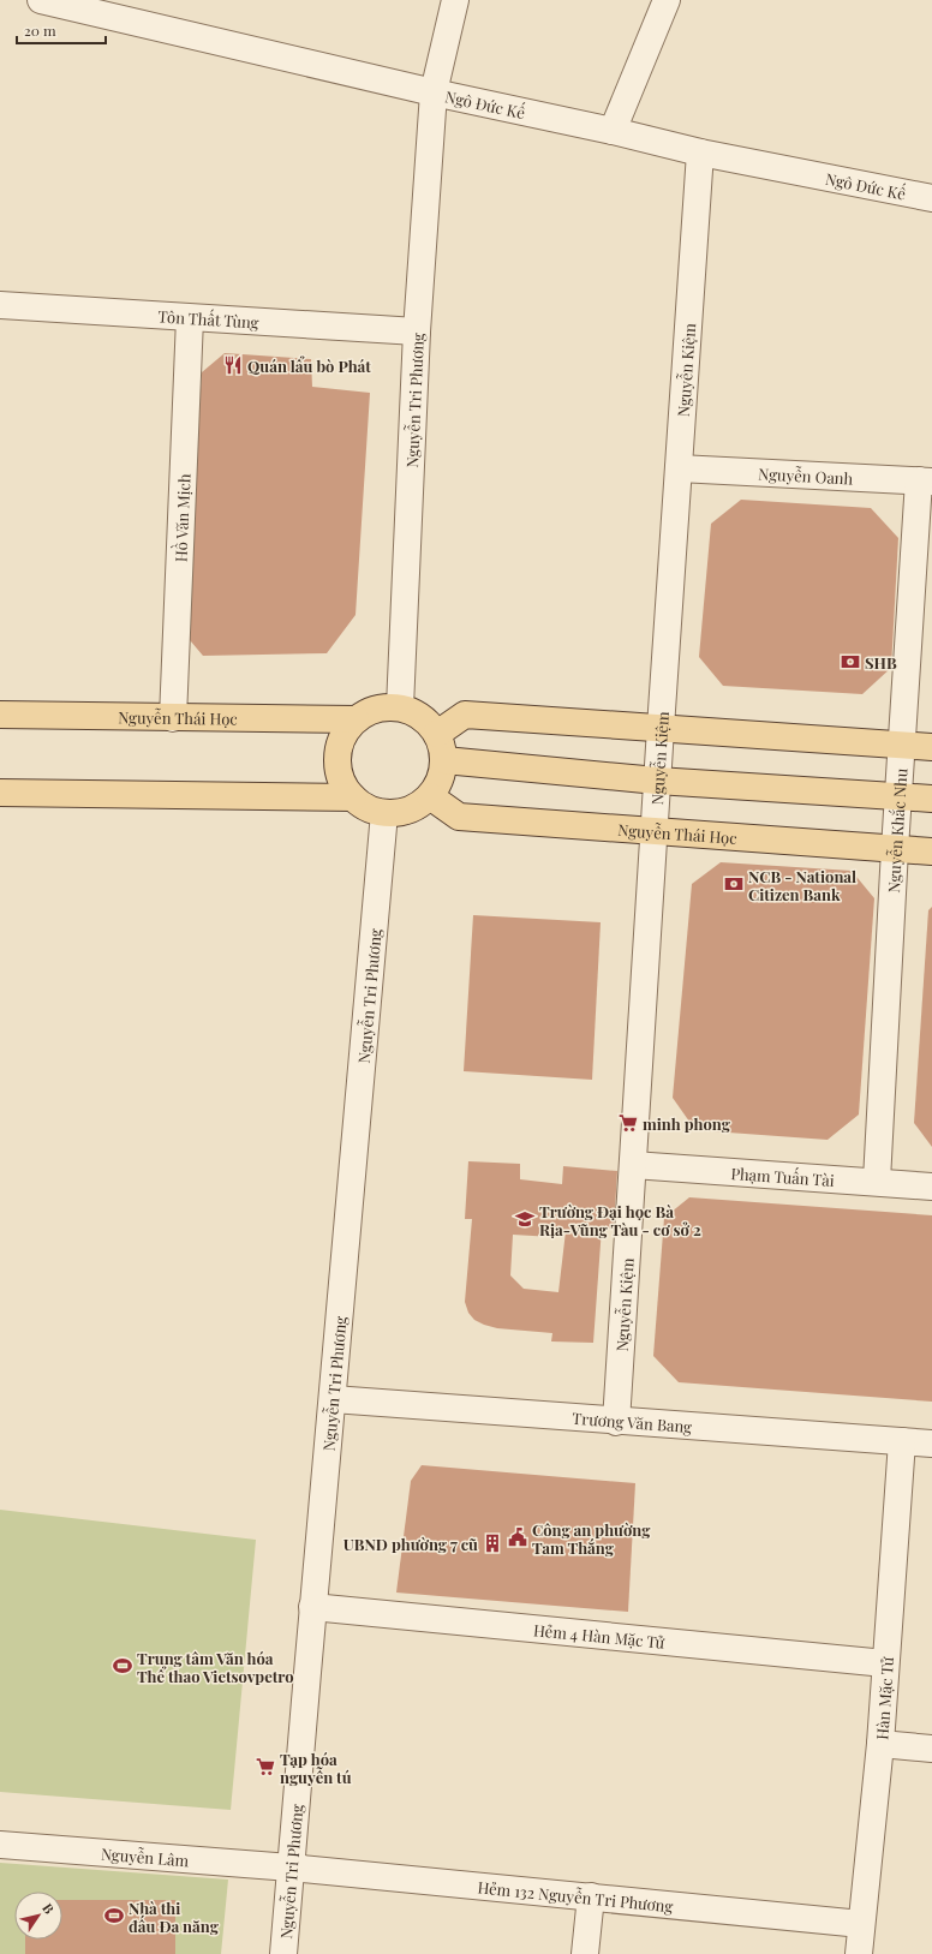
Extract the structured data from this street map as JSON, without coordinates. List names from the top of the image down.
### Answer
{
  "streets": {
    "main road": ["Nguyễn Thái Học"],
    "street": [
      "Ngô Đức Kế",
      "Tôn Thất Tùng",
      "Nguyễn Kiệm",
      "Nguyễn Tri Phương",
      "Nguyễn Oanh",
      "Hồ Văn Mịch",
      "Nguyễn Khắc Nhu",
      "Phạm Tuấn Tài",
      "Trương Văn Bang",
      "Hẻm 4 Hàn Mặc Tử",
      "Hàn Mặc Tử",
      "Nguyễn Lâm",
      "Hẻm 132 Nguyễn Tri Phương"
    ]
  },
  "crossings": [
    ["Ngô Đức Kế", "Nguyễn Kiệm"],
    ["Ngô Đức Kế", "Nguyễn Tri Phương"],
    ["Tôn Thất Tùng", "Nguyễn Tri Phương"],
    ["Tôn Thất Tùng", "Hồ Văn Mịch"],
    ["Nguyễn Kiệm", "Nguyễn Oanh"],
    ["Nguyễn Kiệm", "Nguyễn Thái Học"],
    ["Nguyễn Kiệm", "Phạm Tuấn Tài"],
    ["Nguyễn Kiệm", "Trương Văn Bang"],
    ["Nguyễn Tri Phương", "Nguyễn Thái Học"],
    ["Nguyễn Tri Phương", "Trương Văn Bang"],
    ["Nguyễn Tri Phương", "Hẻm 4 Hàn Mặc Tử"],
    ["Nguyễn Tri Phương", "Nguyễn Lâm"],
    ["Nguyễn Tri Phương", "Hẻm 132 Nguyễn Tri Phương"],
    ["Nguyễn Oanh", "Nguyễn Khắc Nhu"],
    ["Hồ Văn Mịch", "Nguyễn Thái Học"],
    ["Nguyễn Thái Học", "Nguyễn Khắc Nhu"],
    ["Nguyễn Khắc Nhu", "Phạm Tuấn Tài"],
    ["Trương Văn Bang", "Hàn Mặc Tử"],
    ["Hẻm 4 Hàn Mặc Tử", "Hàn Mặc Tử"],
    ["Hàn Mặc Tử", "Hẻm 132 Nguyễn Tri Phương"],
    ["Nguyễn Lâm", "Hẻm 132 Nguyễn Tri Phương"]
  ],
  "places": {
    "restaurant": ["Quán lẩu bò Phát"],
    "bank": ["SHB", "NCB - National Citizen Bank"],
    "supermarket": ["minh phong", "Tạp hóa nguyễn tú"],
    "school or university": ["Trường Đại học Bà Rịa-Vũng Tàu - cơ sở 2"],
    "public building": ["Công an phường Tam Thắng"],
    "building": ["UBND phường 7 cũ"],
    "sports": ["Trung tâm Văn hóa Thể thao Vietsovpetro", "Nhà thi đấu Đa năng"]
  },
  "scale_bar": "20 m",
  "north": "top right"
}
